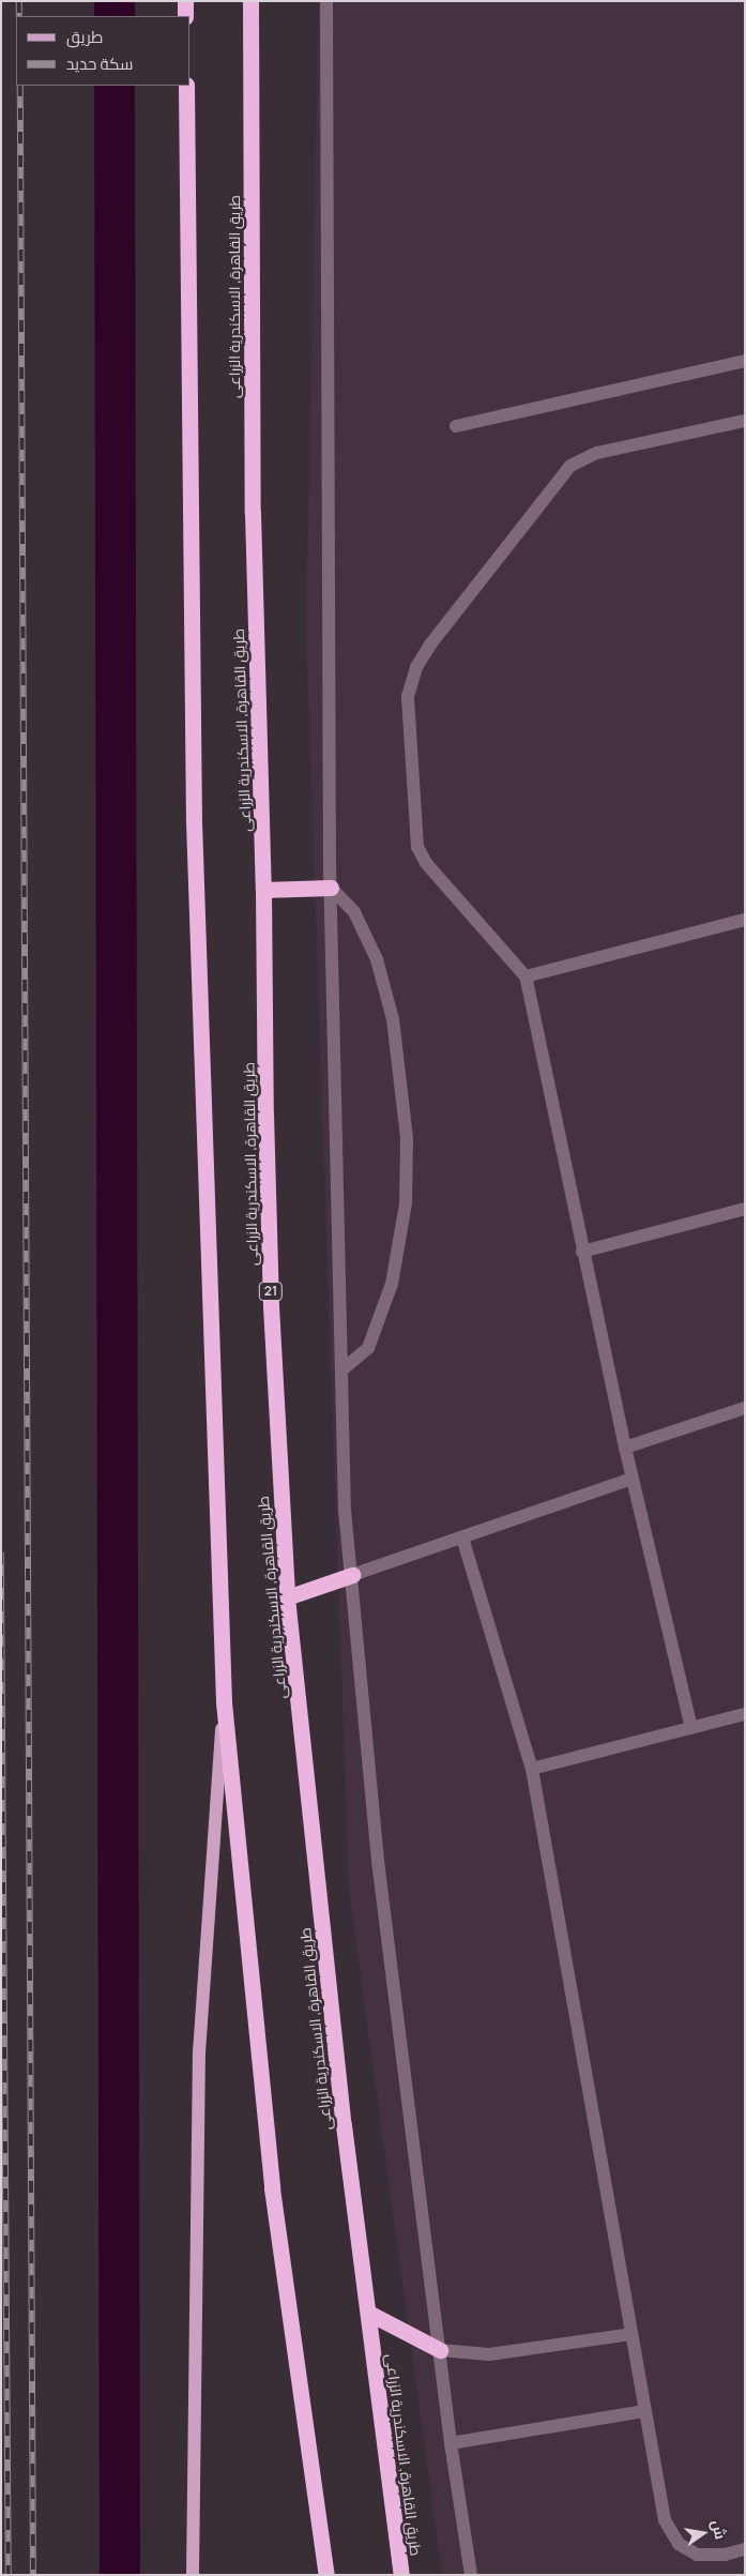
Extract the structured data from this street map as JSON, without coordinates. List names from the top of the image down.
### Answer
{
  "streets": {
    "highway": ["طريق القاهرة, الاسكندرية الزراعى", "21"]
  },
  "legend": ["طريق", "سكة حديد"],
  "north": "right"
}
